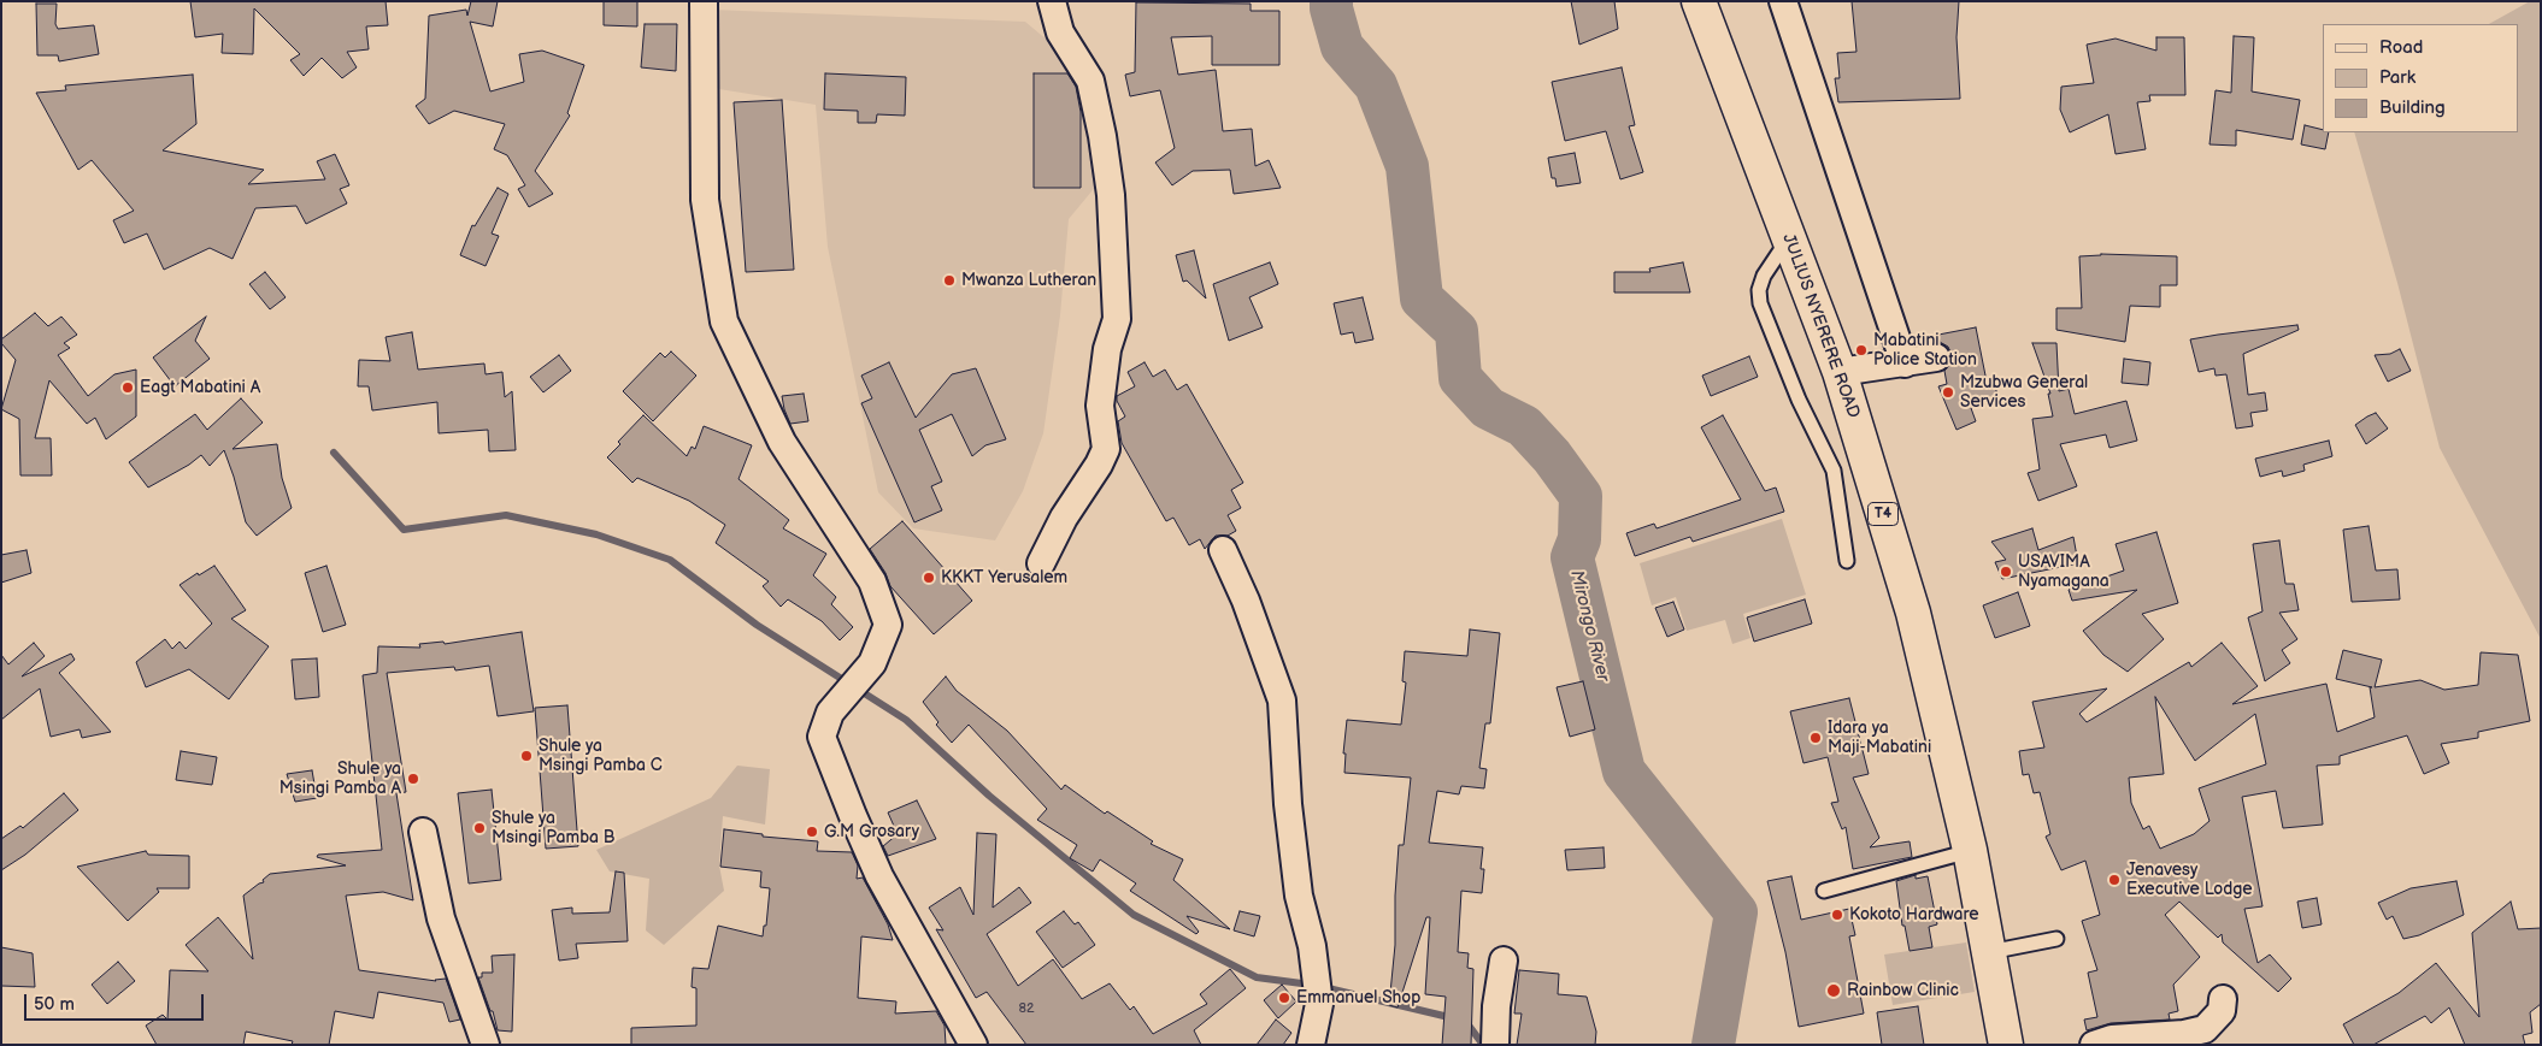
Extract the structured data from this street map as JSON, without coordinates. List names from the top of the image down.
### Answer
{
  "streets": {
    "highway": ["JULIUS NYERERE ROAD", "T4"]
  },
  "water": ["Mirongo River"],
  "places": [
    "Mwanza Lutheran",
    "Mabatini Police Station",
    "Eagt Mabatini A",
    "Mzubwa General Services",
    "USAVIMA Nyamagana",
    "KKKT Yerusalem",
    "Idara ya Maji-Mabatini",
    "Shule ya Msingi Pamba C",
    "Shule ya Msingi Pamba A",
    "Shule ya Msingi Pamba B",
    "G.M Grosary",
    "Jenavesy Executive Lodge",
    "Kokoto Hardware",
    "Rainbow Clinic",
    "Emmanuel Shop"
  ],
  "house_numbers": ["82"],
  "legend": ["Road", "Park", "Building"],
  "scale_bar": "50 m"
}
